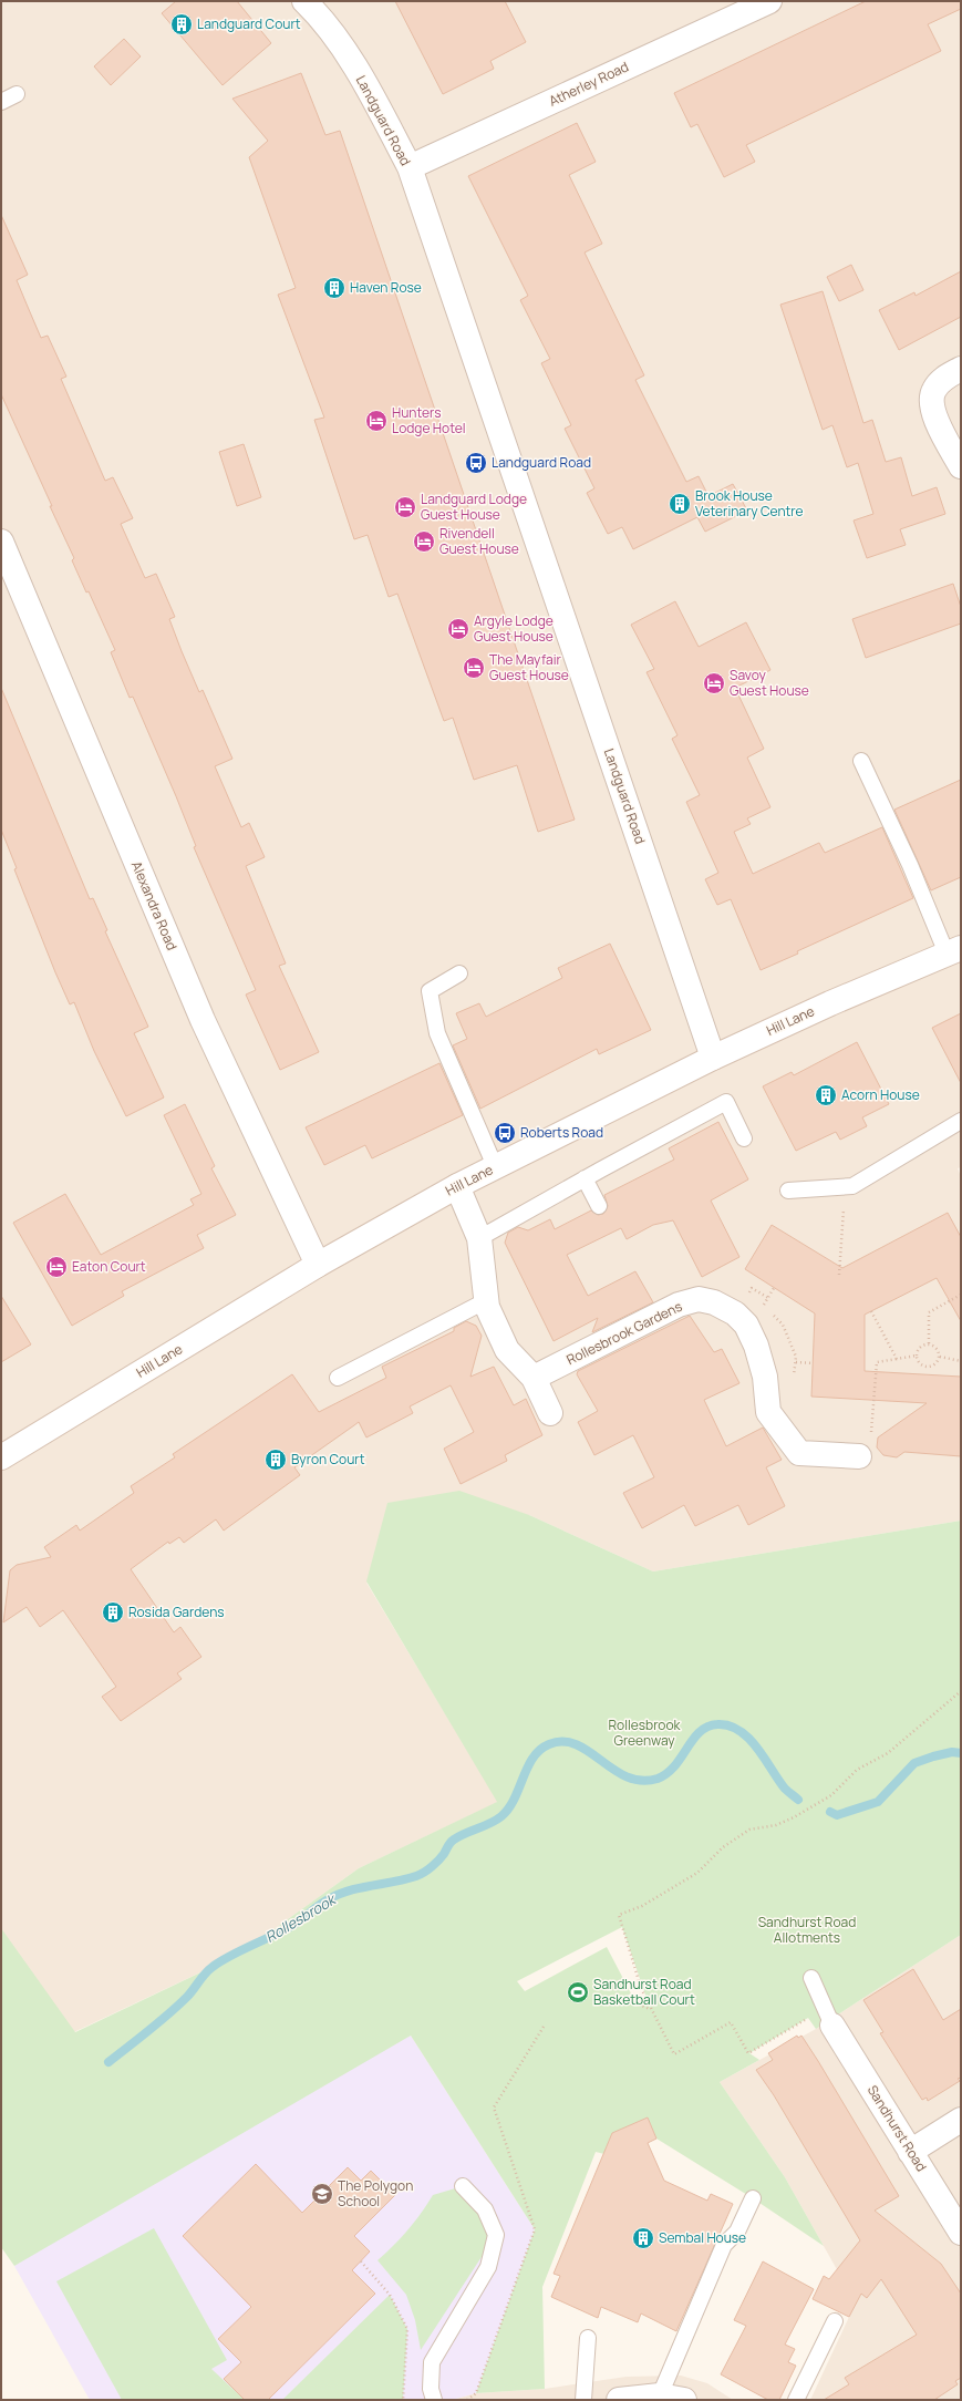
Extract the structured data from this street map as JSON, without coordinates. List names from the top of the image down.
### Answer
{
  "streets": {
    "street": [
      "Atherley Road",
      "Landguard Road",
      "Alexandra Road",
      "Hill Lane",
      "Rollesbrook Gardens",
      "Sandhurst Road"
    ]
  },
  "crossings": [
    ["Atherley Road", "Landguard Road"],
    ["Landguard Road", "Hill Lane"],
    ["Alexandra Road", "Hill Lane"]
  ],
  "water": ["Rollesbrook"],
  "parks": ["Rollesbrook Greenway", "Sandhurst Road Allotments"],
  "places": {
    "building": [
      "Landguard Court",
      "Haven Rose",
      "Brook House Veterinary Centre",
      "Acorn House",
      "Byron Court",
      "Rosida Gardens",
      "Sembal House"
    ],
    "hotel": [
      "Hunters Lodge Hotel",
      "Landguard Lodge Guest House",
      "Rivendell Guest House",
      "Argyle Lodge Guest House",
      "The Mayfair Guest House",
      "Savoy Guest House",
      "Eaton Court"
    ],
    "bus stop": ["Landguard Road", "Roberts Road"],
    "sports": ["Sandhurst Road Basketball Court"],
    "school or university": ["The Polygon School"]
  }
}
